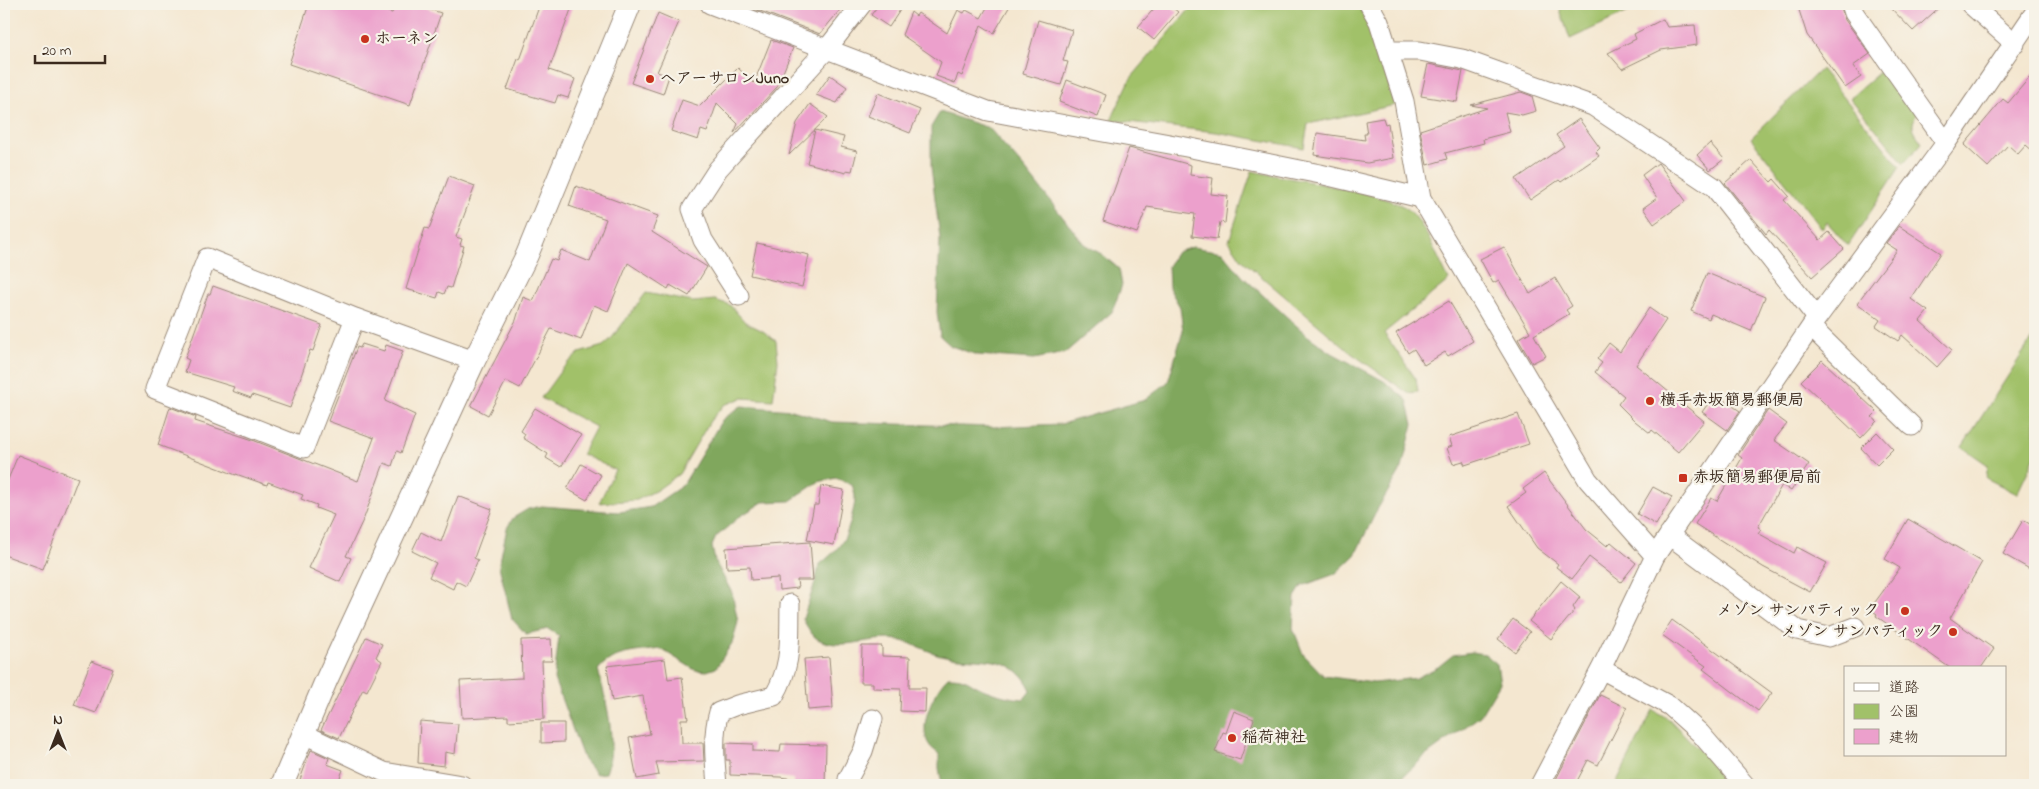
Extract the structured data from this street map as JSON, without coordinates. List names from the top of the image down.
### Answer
{
  "places": {
    "other": [
      "ホーネン",
      "ヘアーサロンJuno",
      "横手赤坂簡易郵便局",
      "メゾン サンパティックⅠ",
      "メゾン サンパティック",
      "稲荷神社"
    ],
    "transit": ["赤坂簡易郵便局前"]
  },
  "legend": ["道路", "公園", "建物"],
  "scale_bar": "20 m",
  "north": "top"
}
